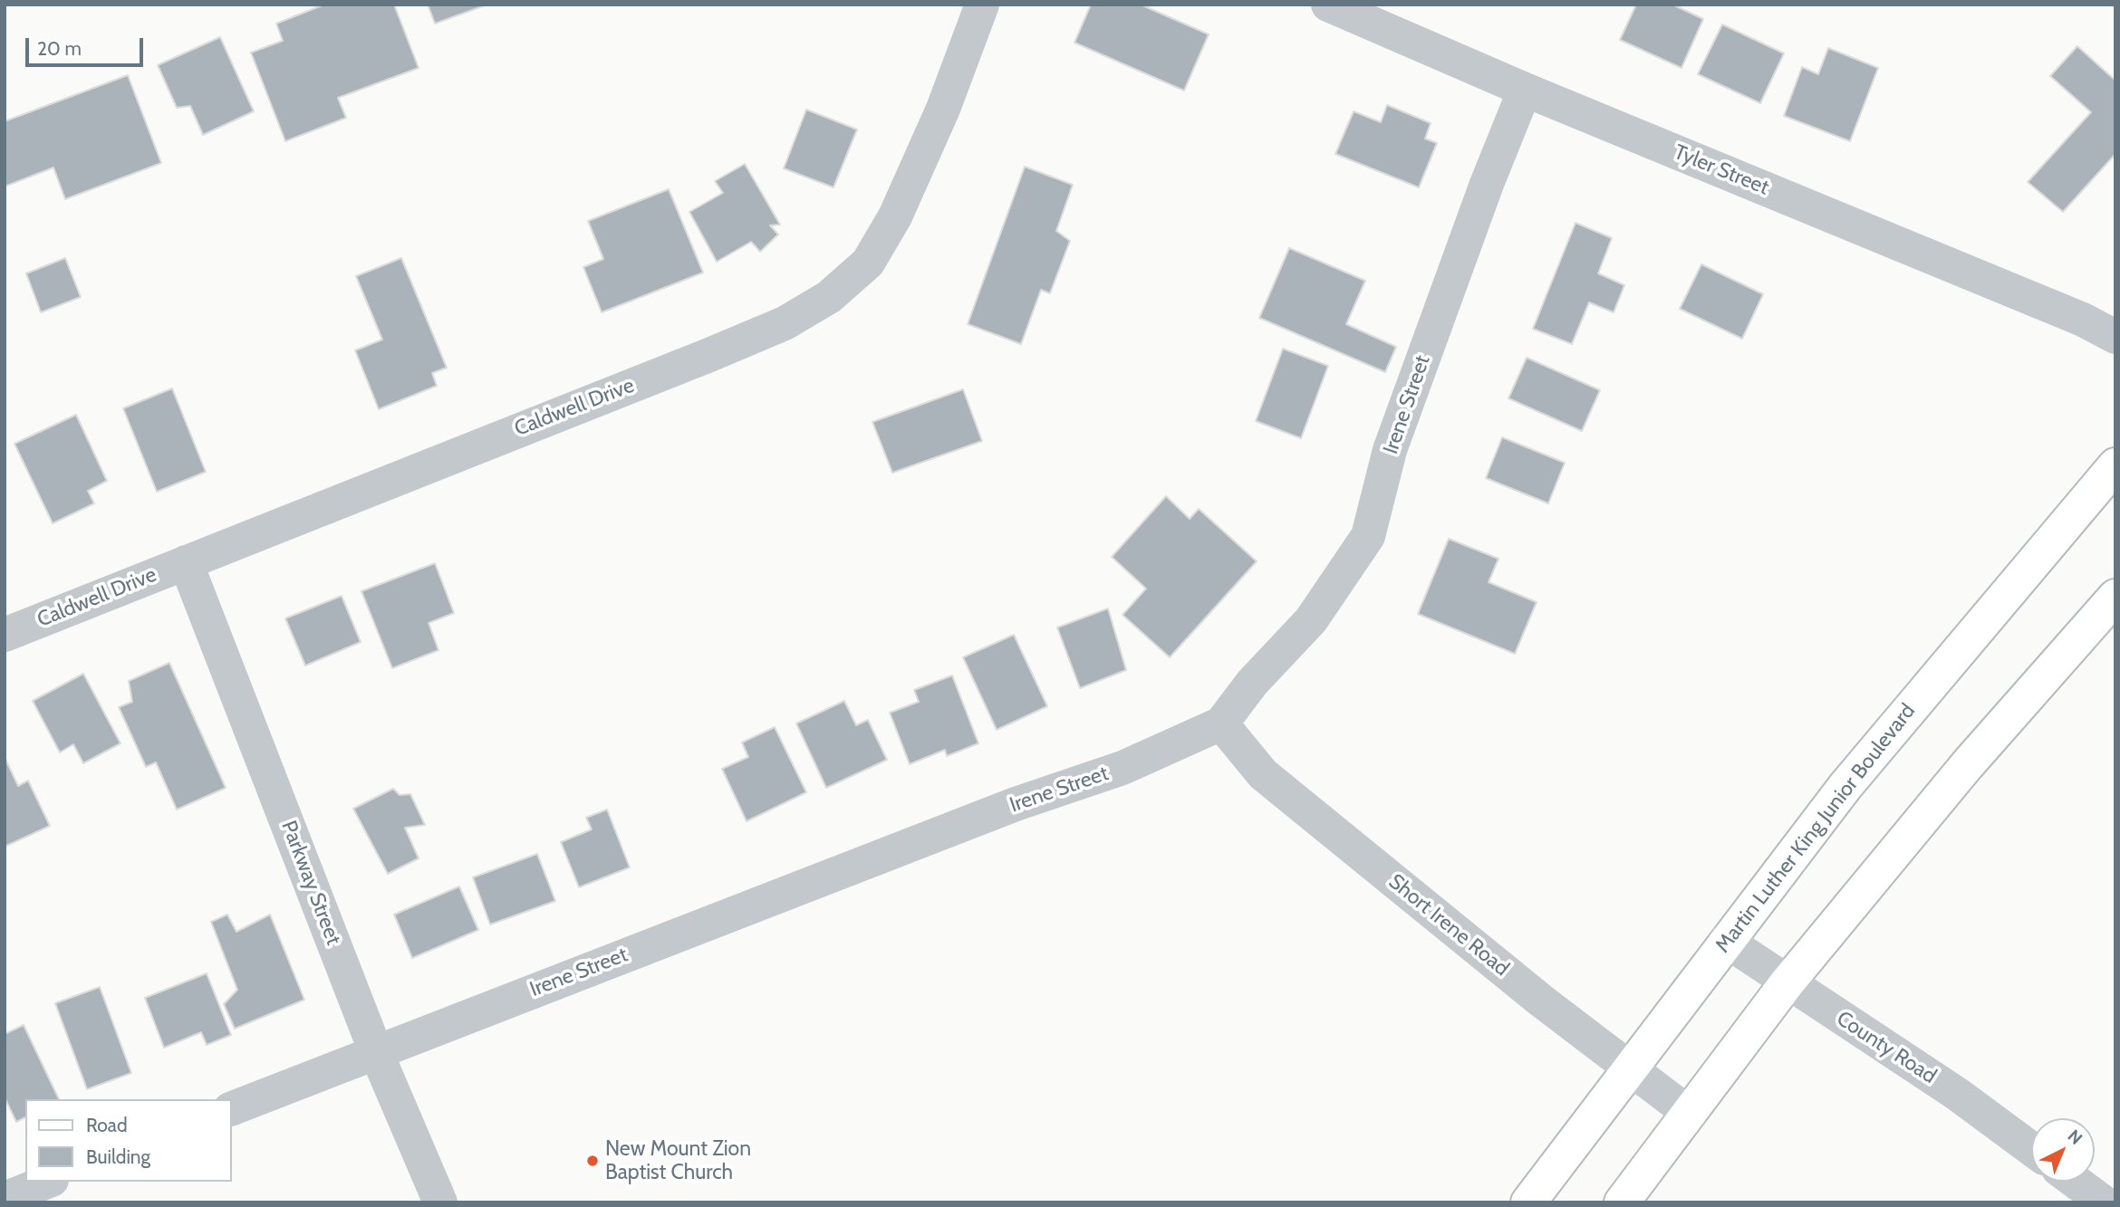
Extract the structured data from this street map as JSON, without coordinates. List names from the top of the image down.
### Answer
{
  "streets": {
    "main road": ["Martin Luther King Junior Boulevard"],
    "street": [
      "Tyler Street",
      "Irene Street",
      "Caldwell Drive",
      "Parkway Street",
      "Short Irene Road",
      "County Road"
    ]
  },
  "crossings": [
    ["Tyler Street", "Irene Street"],
    ["Irene Street", "Parkway Street"],
    ["Irene Street", "Short Irene Road"],
    ["Caldwell Drive", "Parkway Street"],
    ["Martin Luther King Junior Boulevard", "Short Irene Road"],
    ["Martin Luther King Junior Boulevard", "County Road"]
  ],
  "places": ["New Mount Zion Baptist Church"],
  "legend": ["Road", "Building"],
  "scale_bar": "20 m",
  "north": "top right"
}
